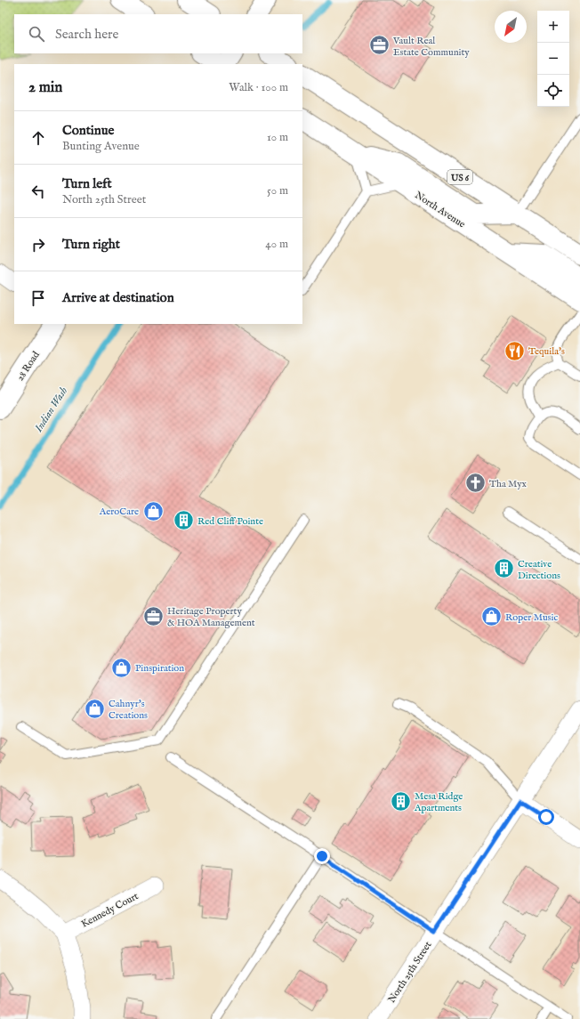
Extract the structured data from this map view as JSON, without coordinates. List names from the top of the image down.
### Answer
{
  "streets": {
    "main road": ["US 6", "North Avenue", "28 Road"],
    "street": ["Kennedy Court", "North 25th Street"]
  },
  "water": ["Indian Wash"],
  "places": {
    "office": ["Vault Real Estate Community", "Heritage Property & HOA Management"],
    "restaurant": ["Tequila's"],
    "church": ["Tha Myx"],
    "shop": [
      "AeroCare",
      "Roper Music",
      "Pinspiration",
      "Cahnyr's Creations"
    ],
    "building": ["Red Cliff Pointe", "Creative Directions", "Mesa Ridge Apartments"]
  },
  "north": "bottom left",
  "page": {
    "map_buttons": ["+", "−"],
    "search": "Search here",
    "heading": ["2 min", "Walk · 100 m"],
    "list": [
      ["Continue", "Bunting Avenue", "10 m"],
      ["Turn left", "North 25th Street", "50 m"],
      ["Turn right", "40 m"],
      "Arrive at destination"
    ]
  }
}
